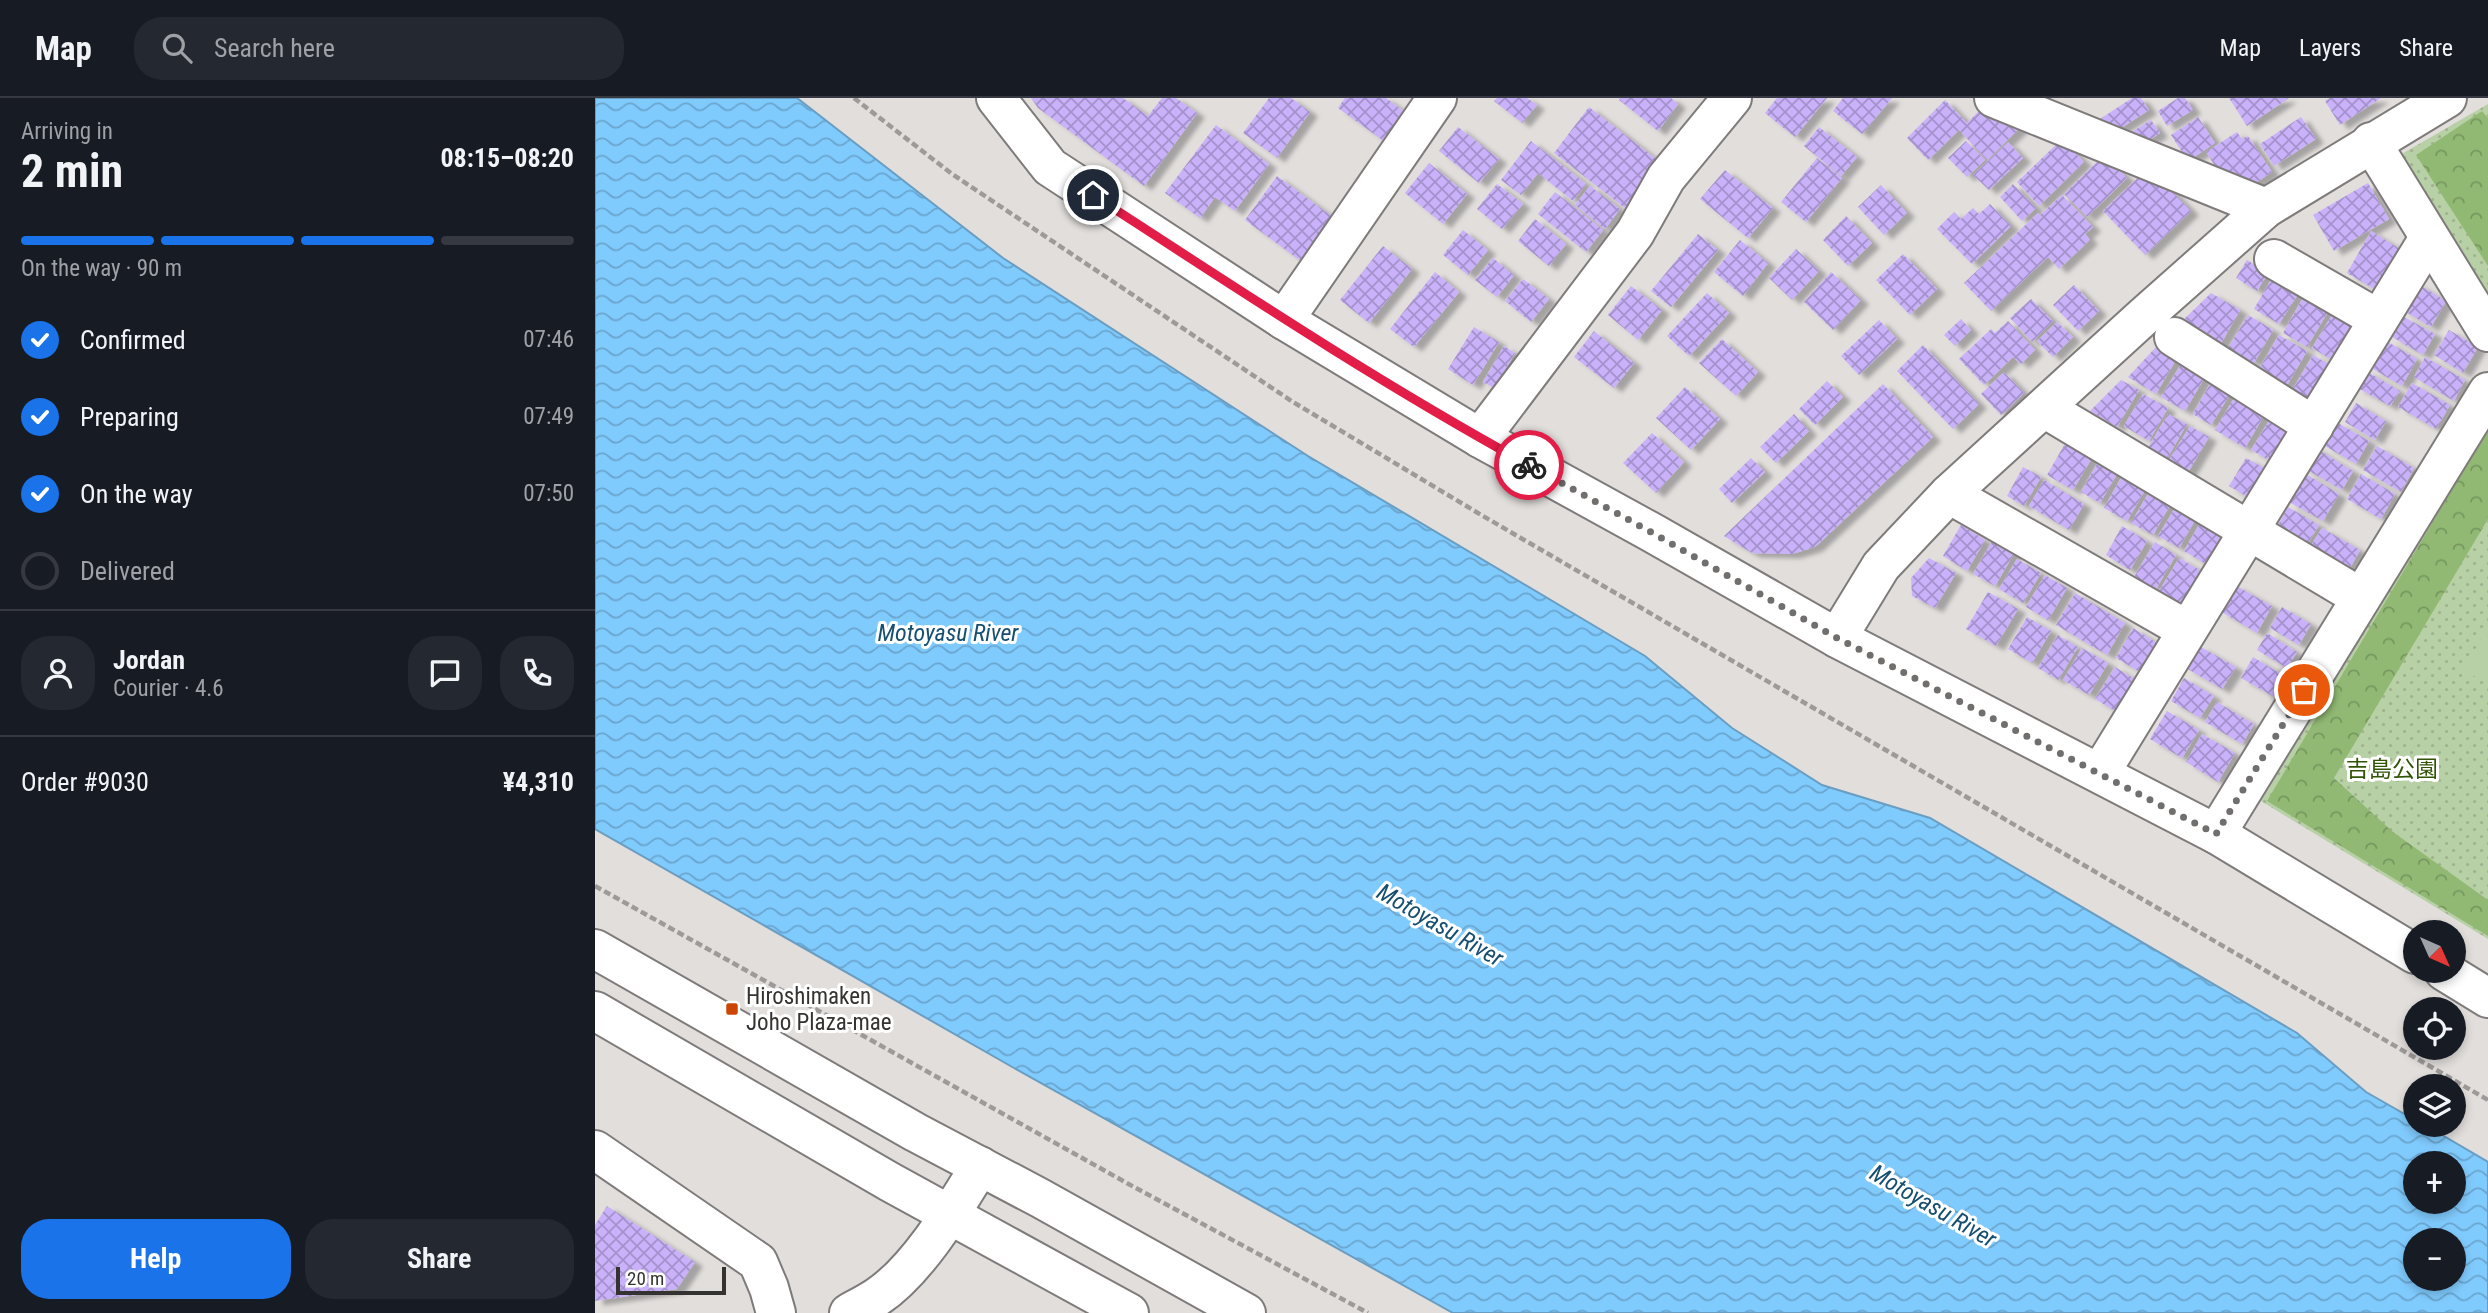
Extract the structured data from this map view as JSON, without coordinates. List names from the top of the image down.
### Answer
{
  "water": ["Motoyasu River"],
  "parks": ["吉島公園"],
  "places": {
    "transit": ["Hiroshimaken Joho Plaza-mae"]
  },
  "scale_bar": "20 m",
  "north": "bottom right",
  "page": {
    "header": "Map",
    "search": "Search here",
    "nav": ["Map", "Layers", "Share"],
    "heading": ["2 min", "Arriving in", "08:15–08:20"],
    "panel": [
      "Jordan",
      "Courier · 4.6",
      "Order #9030",
      "¥4,310"
    ],
    "bar": "On the way · 90 m",
    "list": [
      ["Confirmed", "07:46"],
      ["Preparing", "07:49"],
      ["On the way", "07:50"],
      "Delivered"
    ],
    "map_buttons": ["+", "−"],
    "buttons": ["Help", "Share"],
    "scale": "20 m"
  }
}
